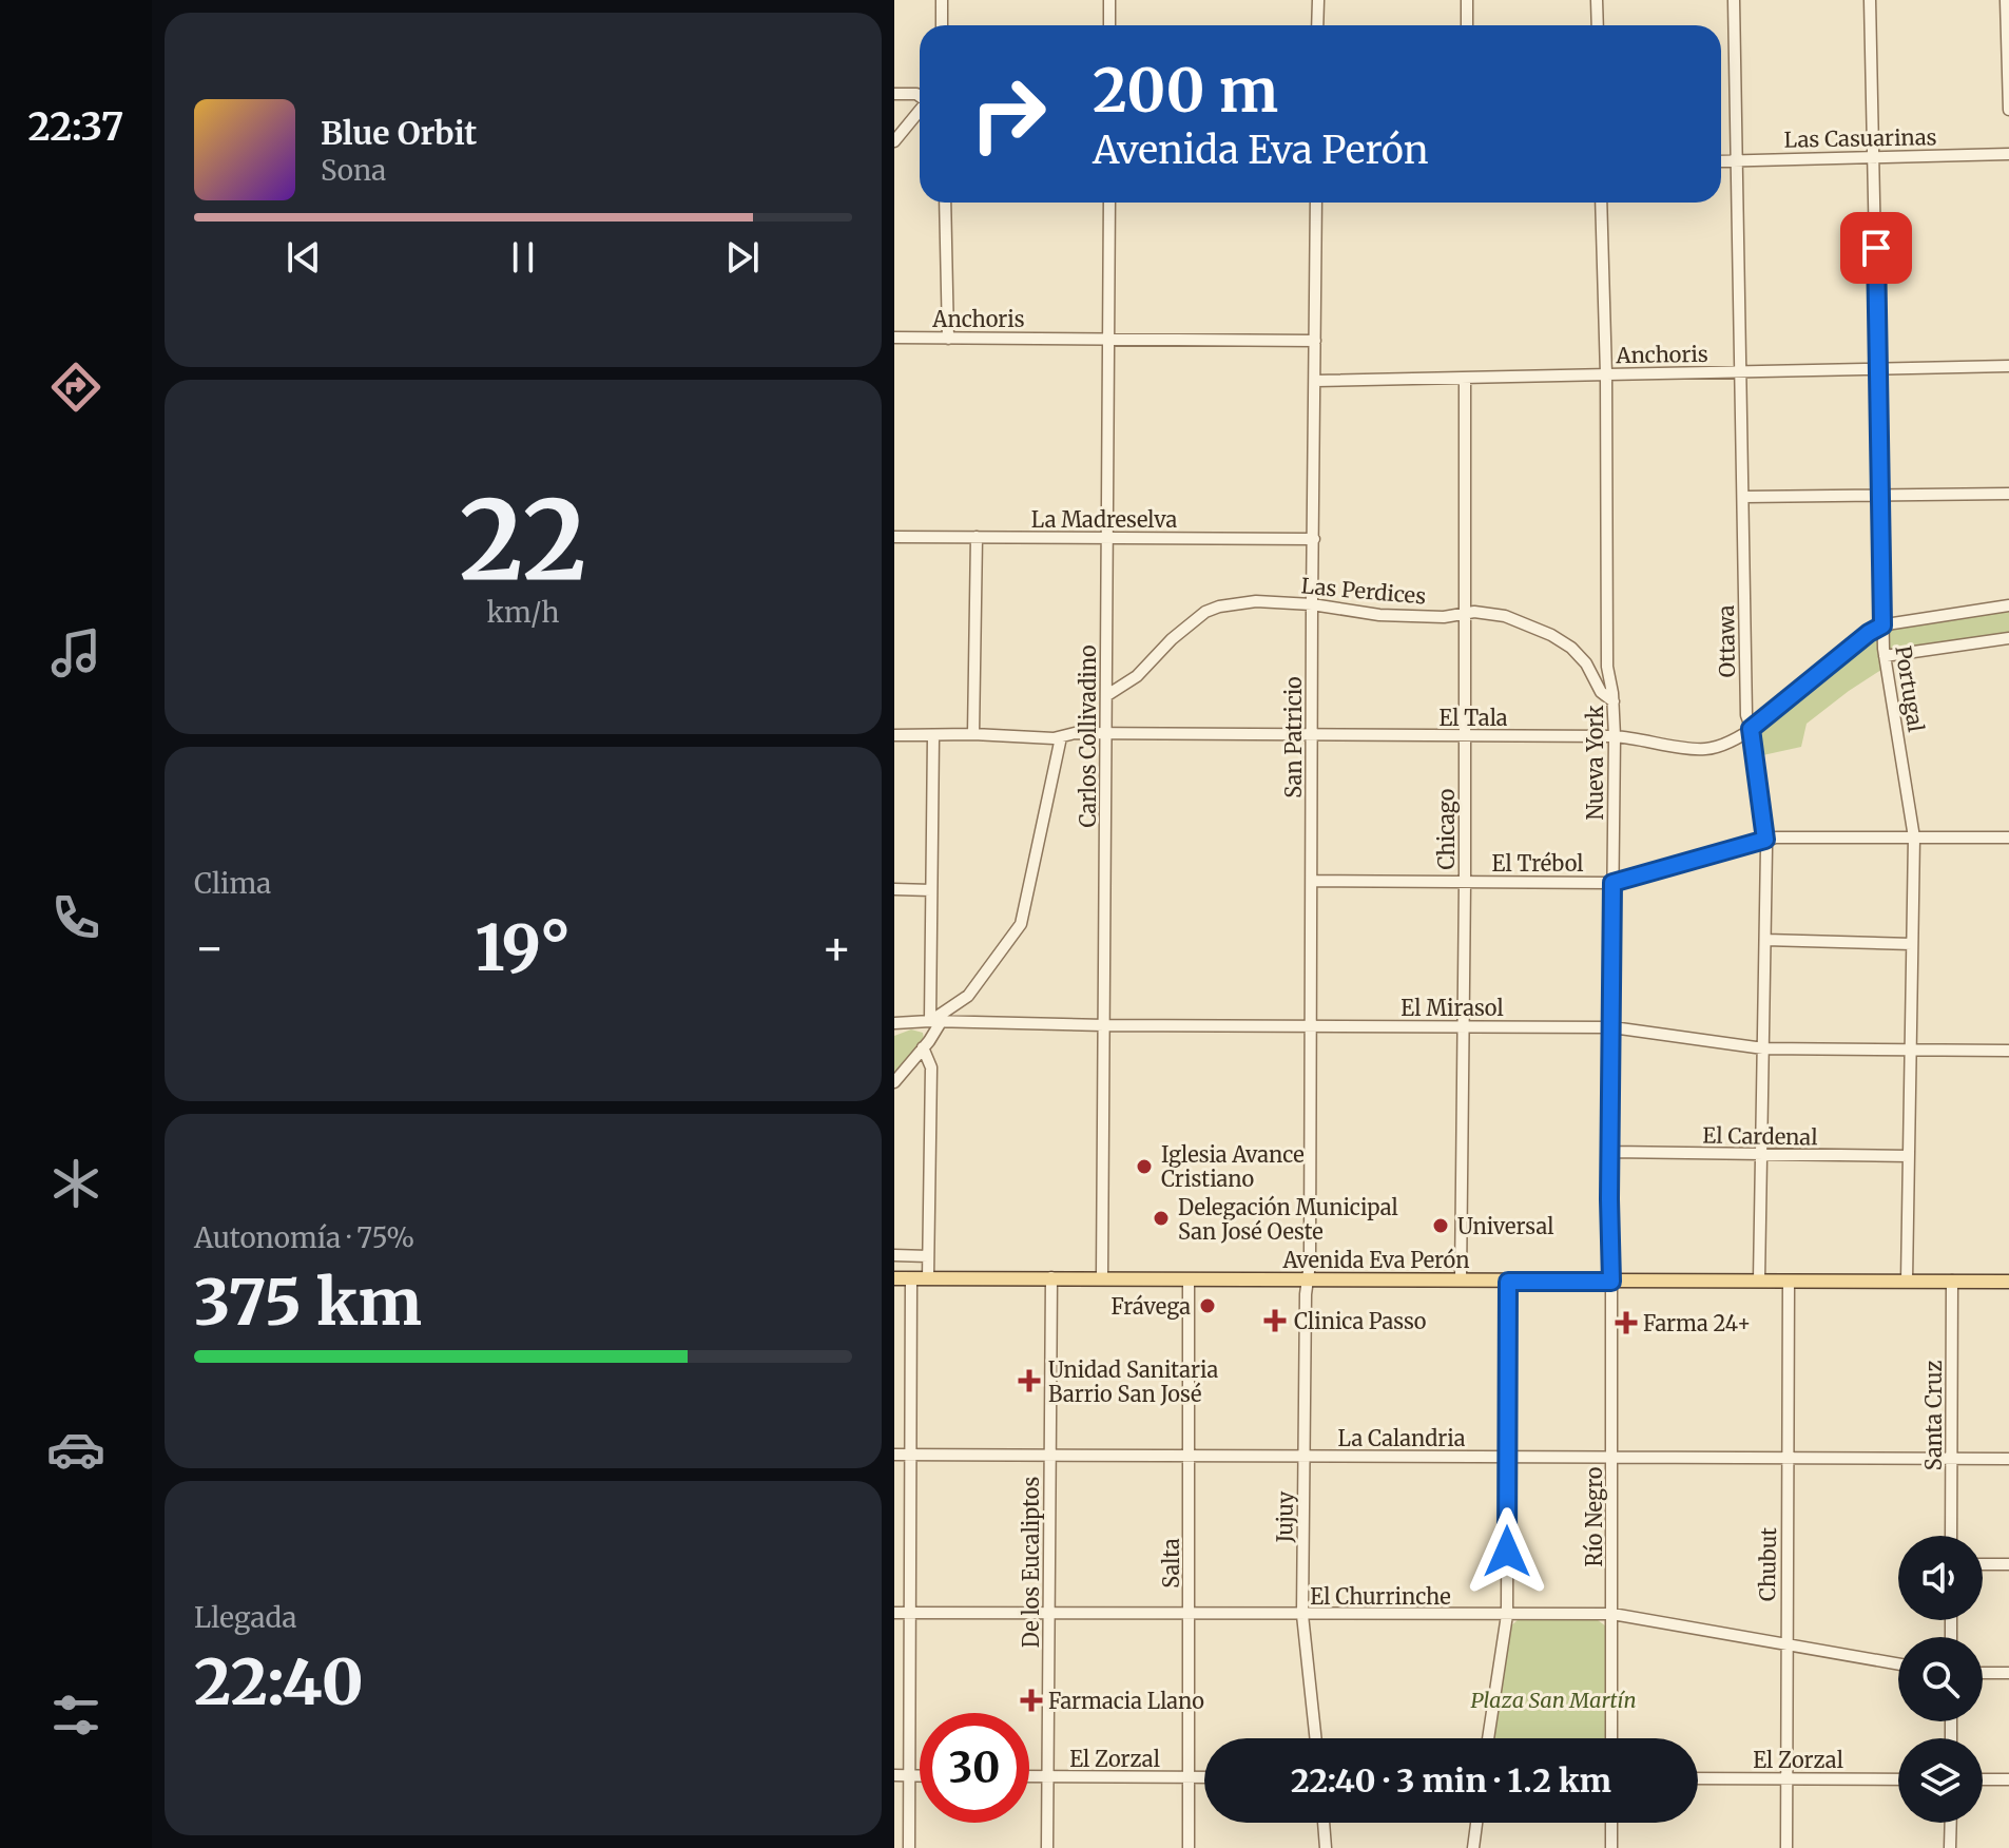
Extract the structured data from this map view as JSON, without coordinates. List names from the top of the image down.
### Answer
{
  "streets": {
    "main road": ["Avenida Eva Perón"],
    "street": [
      "Las Casuarinas",
      "Anchoris",
      "La Madreselva",
      "Las Perdices",
      "Ottawa",
      "Portugal",
      "El Tala",
      "Carlos Collivadino",
      "San Patricio",
      "Nueva York",
      "Chicago",
      "El Trébol",
      "El Mirasol",
      "El Cardenal",
      "Santa Cruz",
      "La Calandria",
      "Jujuy",
      "Río Negro",
      "De los Eucaliptos",
      "Salta",
      "Chubut",
      "El Churrinche",
      "El Zorzal"
    ]
  },
  "crossings": [
    ["Las Casuarinas", "Ottawa"],
    ["Las Casuarinas", "Portugal"],
    ["Anchoris", "Ottawa"],
    ["Anchoris", "Portugal"],
    ["Anchoris", "Carlos Collivadino"],
    ["Anchoris", "San Patricio"],
    ["Anchoris", "Nueva York"],
    ["Anchoris", "Chicago"],
    ["La Madreselva", "Carlos Collivadino"],
    ["La Madreselva", "San Patricio"],
    ["Las Perdices", "Carlos Collivadino"],
    ["Las Perdices", "San Patricio"],
    ["Las Perdices", "Nueva York"],
    ["Las Perdices", "Chicago"],
    ["Ottawa", "El Tala"],
    ["Ottawa", "El Trébol"],
    ["Ottawa", "El Mirasol"],
    ["Ottawa", "El Cardenal"],
    ["Ottawa", "Avenida Eva Perón"],
    ["Portugal", "El Tala"],
    ["Portugal", "El Trébol"],
    ["Portugal", "El Mirasol"],
    ["Portugal", "El Cardenal"],
    ["Portugal", "Avenida Eva Perón"],
    ["El Tala", "Carlos Collivadino"],
    ["El Tala", "San Patricio"],
    ["El Tala", "Nueva York"],
    ["El Tala", "Chicago"],
    ["Carlos Collivadino", "El Mirasol"],
    ["Carlos Collivadino", "Avenida Eva Perón"],
    ["San Patricio", "El Trébol"],
    ["San Patricio", "El Mirasol"],
    ["San Patricio", "Avenida Eva Perón"],
    ["San Patricio", "Jujuy"],
    ["Nueva York", "El Trébol"],
    ["Nueva York", "El Mirasol"],
    ["Nueva York", "El Cardenal"],
    ["Nueva York", "Avenida Eva Perón"],
    ["Nueva York", "Río Negro"],
    ["Chicago", "El Trébol"],
    ["Chicago", "El Mirasol"],
    ["Chicago", "Avenida Eva Perón"],
    ["Avenida Eva Perón", "Santa Cruz"],
    ["Avenida Eva Perón", "Jujuy"],
    ["Avenida Eva Perón", "Río Negro"],
    ["Avenida Eva Perón", "De los Eucaliptos"],
    ["Avenida Eva Perón", "Salta"],
    ["Avenida Eva Perón", "Chubut"],
    ["Santa Cruz", "La Calandria"],
    ["La Calandria", "Jujuy"],
    ["La Calandria", "Río Negro"],
    ["La Calandria", "De los Eucaliptos"],
    ["La Calandria", "Salta"],
    ["La Calandria", "Chubut"],
    ["Jujuy", "El Churrinche"],
    ["Río Negro", "El Churrinche"],
    ["De los Eucaliptos", "El Churrinche"],
    ["De los Eucaliptos", "El Zorzal"],
    ["Salta", "El Churrinche"],
    ["Salta", "El Zorzal"],
    ["Chubut", "El Churrinche"],
    ["Chubut", "El Zorzal"]
  ],
  "parks": ["Plaza San Martín"],
  "places": {
    "other": [
      "Iglesia Avance Cristiano",
      "Delegación Municipal San José Oeste",
      "Universal",
      "Frávega"
    ],
    "health": [
      "Clinica Passo",
      "Farma 24+",
      "Unidad Sanitaria Barrio San José",
      "Farmacia Llano"
    ]
  },
  "page": {
    "tabs": "22:37",
    "turn": ["200 m", "Avenida Eva Perón"],
    "song": ["Blue Orbit", "Sona"],
    "tile": [
      ["22", "km/h"],
      "Clima",
      ["Autonomía · 75%", "375 km"],
      ["Llegada", "22:40"]
    ],
    "heat": ["−", "19°", "+"],
    "limit": "30",
    "trip": "22:40 · 3 min · 1.2 km"
  }
}
